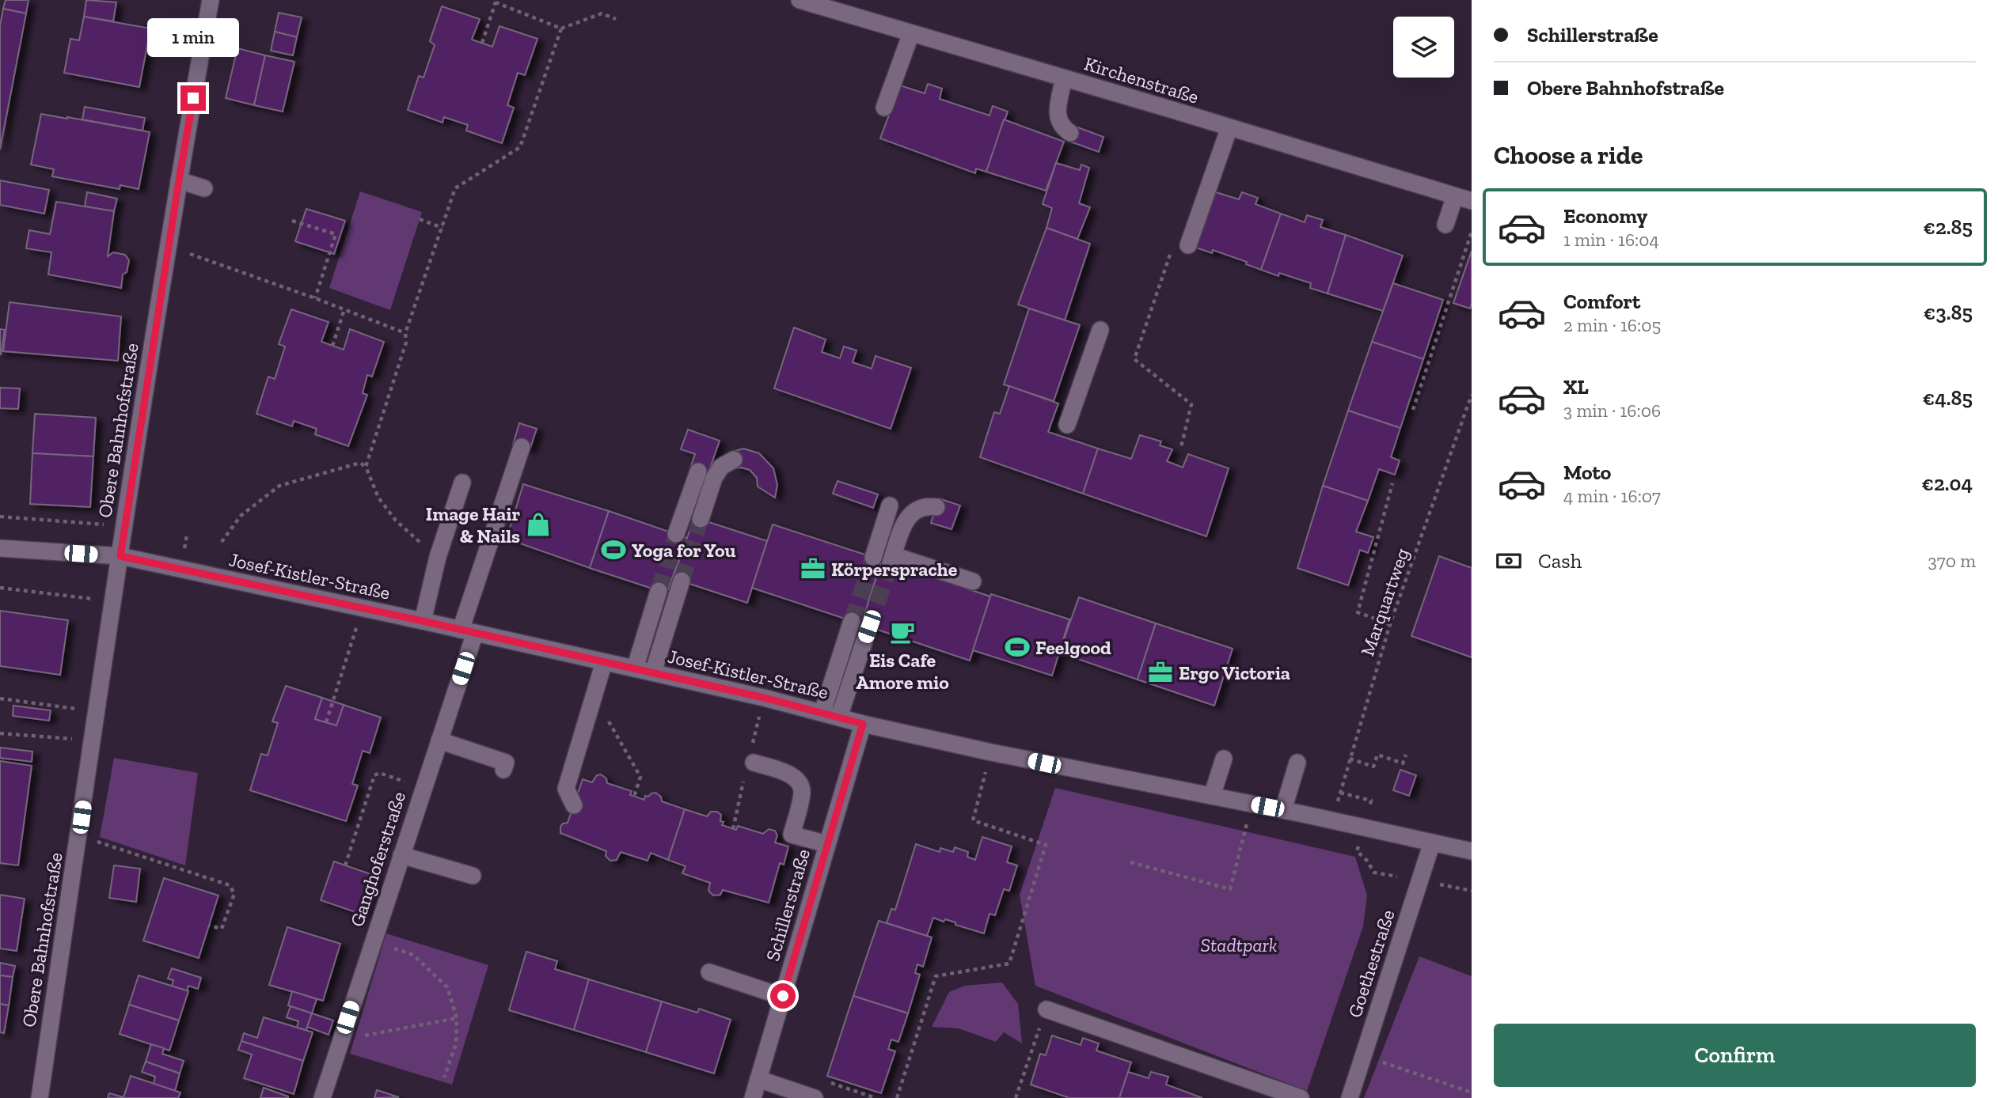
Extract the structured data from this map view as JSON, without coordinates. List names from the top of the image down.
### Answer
{
  "streets": {
    "street": [
      "Kirchenstraße",
      "Obere Bahnhofstraße",
      "Josef-Kistler-Straße",
      "Ganghoferstraße",
      "Schillerstraße",
      "Goethestraße"
    ],
    "path": ["Marquartweg"]
  },
  "crossings": [
    ["Obere Bahnhofstraße", "Josef-Kistler-Straße"],
    ["Josef-Kistler-Straße", "Marquartweg"],
    ["Josef-Kistler-Straße", "Ganghoferstraße"],
    ["Josef-Kistler-Straße", "Schillerstraße"],
    ["Josef-Kistler-Straße", "Goethestraße"]
  ],
  "parks": ["Stadtpark"],
  "places": {
    "shop": ["Image Hair & Nails"],
    "sports": ["Yoga for You", "Feelgood"],
    "office": ["Körpersprache", "Ergo Victoria"],
    "cafe": ["Eis Cafe Amore mio"]
  },
  "page": {
    "banner": ["Schillerstraße", "Obere Bahnhofstraße"],
    "bubble": "1 min",
    "heading": "Choose a ride",
    "list": [
      {
        "name": "Economy",
        "note": "1 min · 16:04",
        "value": "€2.85"
      },
      {
        "name": "Comfort",
        "note": "2 min · 16:05",
        "value": "€3.85"
      },
      {
        "name": "XL",
        "note": "3 min · 16:06",
        "value": "€4.85"
      },
      {
        "name": "Moto",
        "note": "4 min · 16:07",
        "value": "€2.04"
      }
    ],
    "pay": ["Cash", "370 m"],
    "buttons": "Confirm"
  }
}
